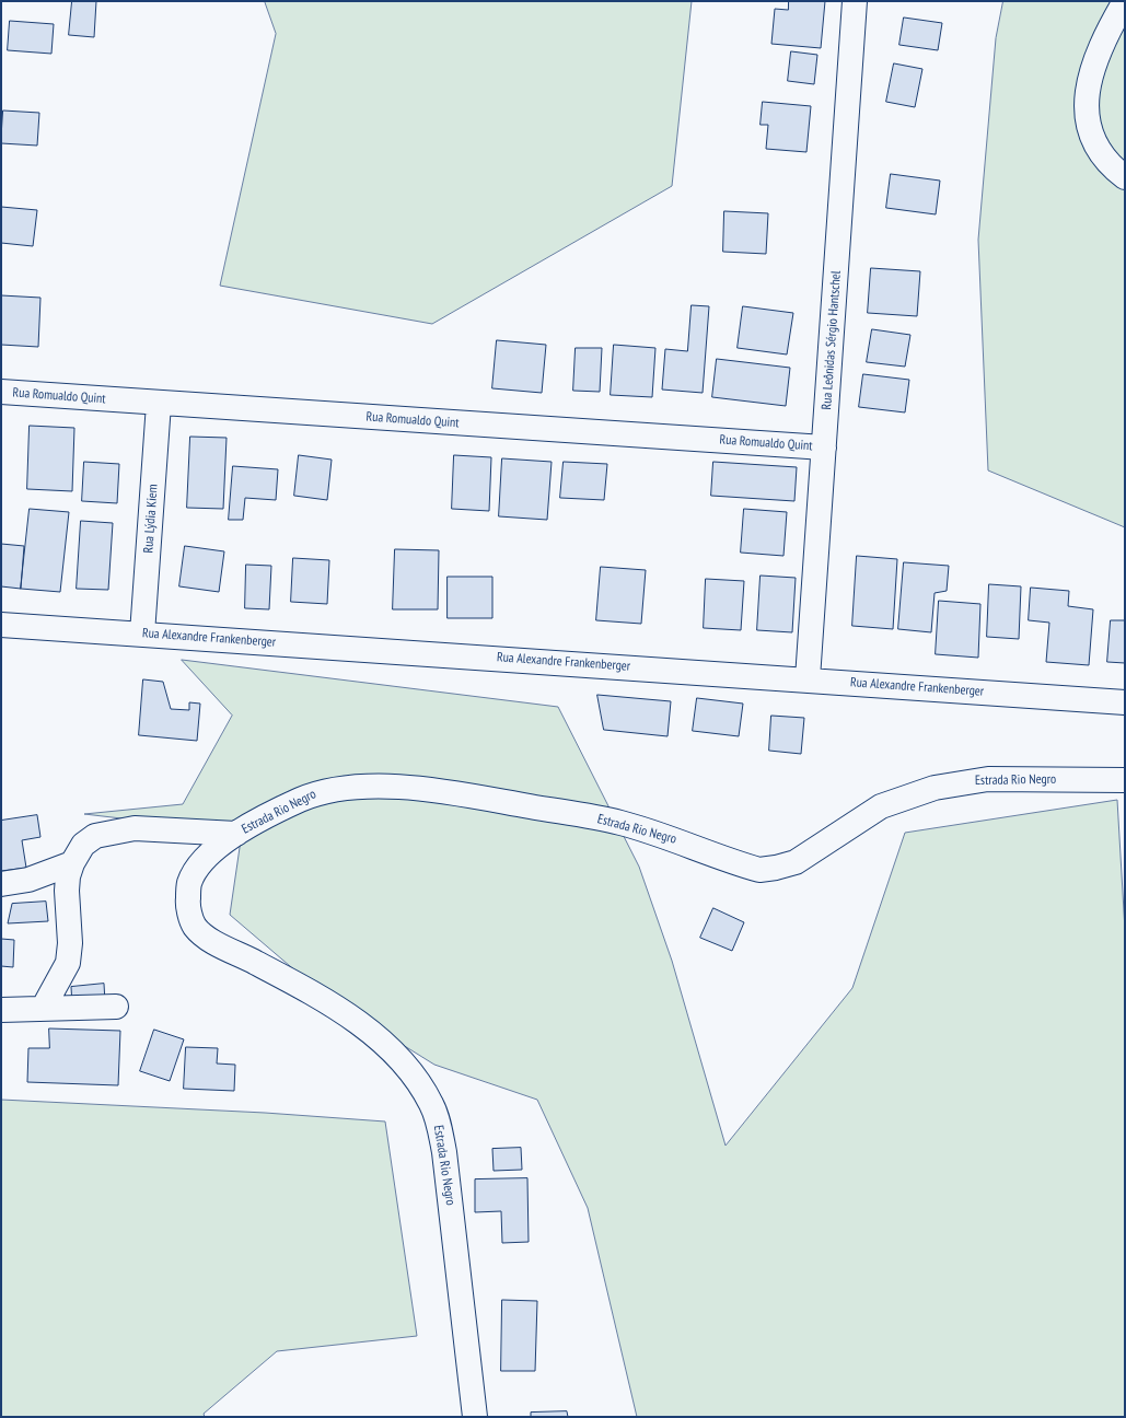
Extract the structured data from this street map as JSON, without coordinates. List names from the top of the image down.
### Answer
{
  "streets": {
    "street": [
      "Rua Leônidas Sérgio Hantschel",
      "Rua Romualdo Quint",
      "Rua Lýdia Kiem",
      "Rua Alexandre Frankenberger",
      "Estrada Rio Negro"
    ]
  },
  "crossings": [
    ["Rua Leônidas Sérgio Hantschel", "Rua Romualdo Quint"],
    ["Rua Leônidas Sérgio Hantschel", "Rua Alexandre Frankenberger"],
    ["Rua Romualdo Quint", "Rua Lýdia Kiem"],
    ["Rua Lýdia Kiem", "Rua Alexandre Frankenberger"]
  ]
}
